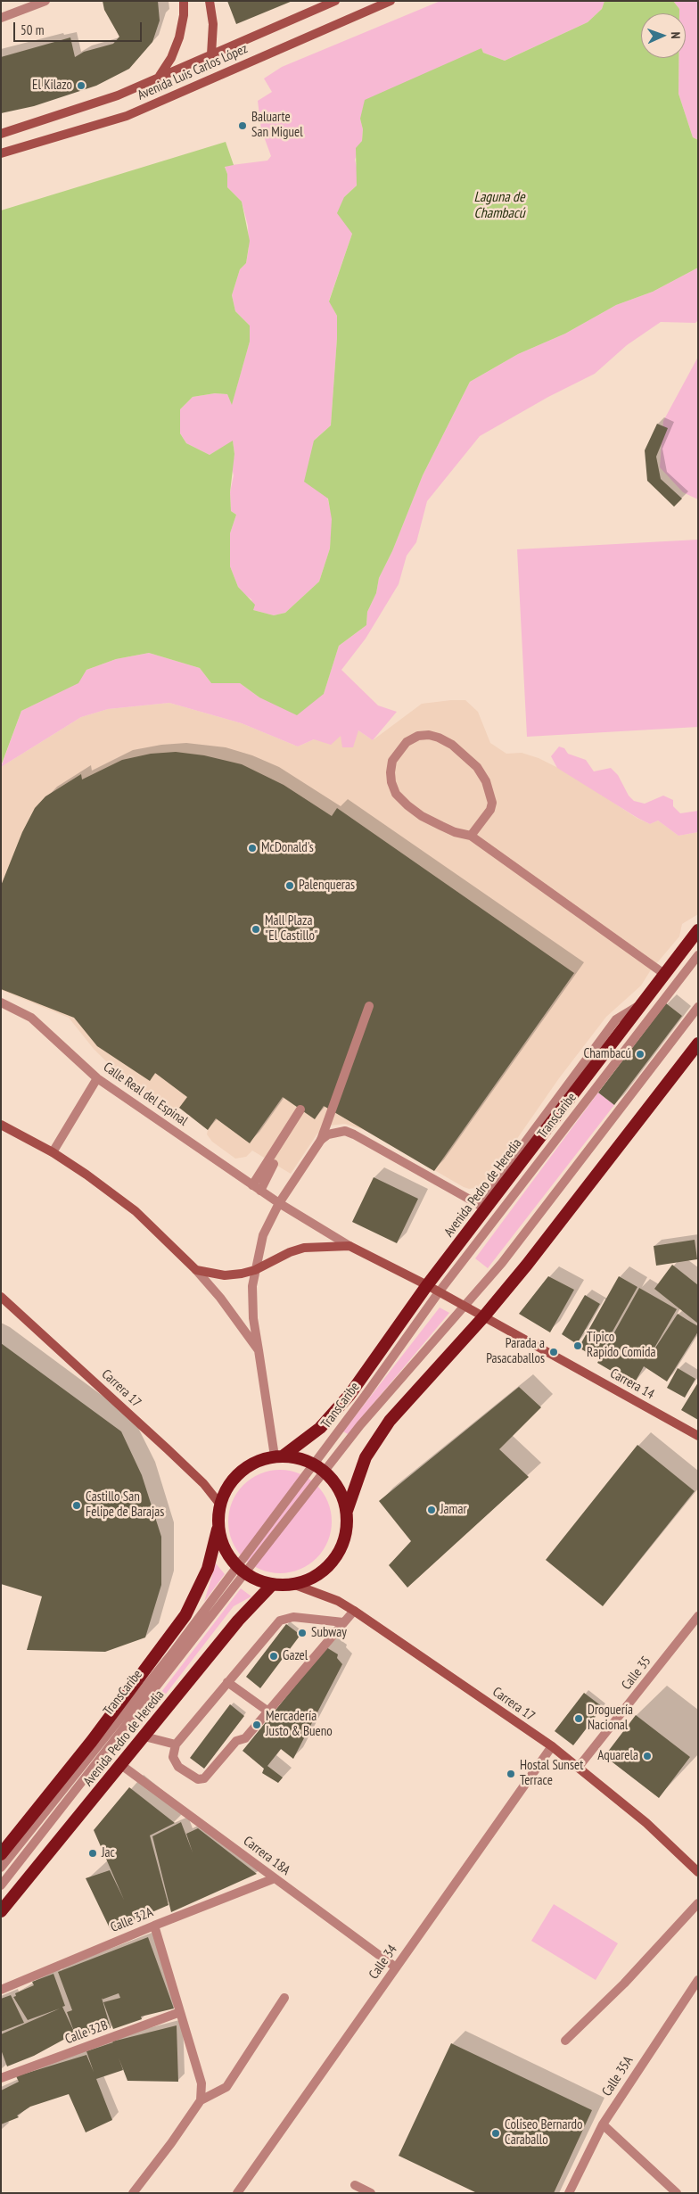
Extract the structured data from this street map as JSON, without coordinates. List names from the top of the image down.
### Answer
{
  "streets": {
    "highway": ["Avenida Pedro de Heredia"],
    "main road": [
      "Avenida Luis Carlos López",
      "Calle Real del Espinal",
      "Carrera 14",
      "Carrera 17"
    ],
    "street": [
      "TransCaribe",
      "Calle 35",
      "Carrera 18A",
      "Calle 32A",
      "Calle 34",
      "Calle 32B",
      "Calle 35A"
    ]
  },
  "crossings": [
    ["Calle Real del Espinal", "TransCaribe"],
    ["Calle Real del Espinal", "Avenida Pedro de Heredia"],
    ["Calle Real del Espinal", "Carrera 14"],
    ["Avenida Pedro de Heredia", "Carrera 18A"],
    ["Carrera 17", "Calle 35"],
    ["Carrera 17", "Calle 34"],
    ["Carrera 18A", "Calle 32A"],
    ["Carrera 18A", "Calle 34"]
  ],
  "water": ["Laguna de Chambacú"],
  "places": [
    "El Kilazo",
    "Baluarte San Miguel",
    "McDonald's",
    "Palenqueras",
    "Mall Plaza \"El Castillo\"",
    "Chambacú",
    "Tipico Rapido Comida",
    "Parada a Pasacaballos",
    "Castillo San Felipe de Barajas",
    "Jamar",
    "Subway",
    "Gazel",
    "Droguería Nacional",
    "Mercadería Justo & Bueno",
    "Aquarela",
    "Hostal Sunset Terrace",
    "Jac",
    "Coliseo Bernardo Caraballo"
  ],
  "scale_bar": "50 m",
  "north": "right"
}
